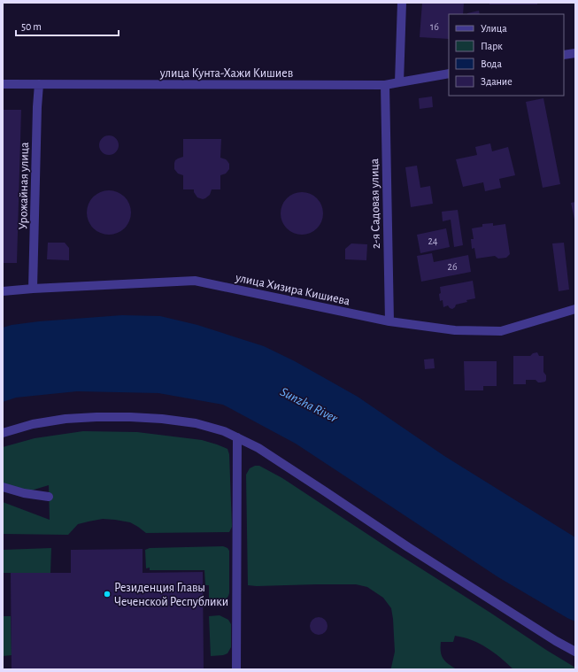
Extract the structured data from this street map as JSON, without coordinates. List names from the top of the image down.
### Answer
{
  "streets": {
    "street": [
      "улица Кунта-Хажи Кишиев",
      "Урожайная улица",
      "2-я Садовая улица",
      "улица Хизира Кишиева"
    ]
  },
  "crossings": [
    ["улица Кунта-Хажи Кишиев", "Урожайная улица"],
    ["улица Кунта-Хажи Кишиев", "2-я Садовая улица"],
    ["Урожайная улица", "улица Хизира Кишиева"],
    ["2-я Садовая улица", "улица Хизира Кишиева"]
  ],
  "water": ["Sunzha River"],
  "places": ["Резиденция Главы Чеченской Республики"],
  "house_numbers": ["16", "24", "26"],
  "legend": [
    "Улица",
    "Парк",
    "Вода",
    "Здание"
  ],
  "scale_bar": "50 m"
}
